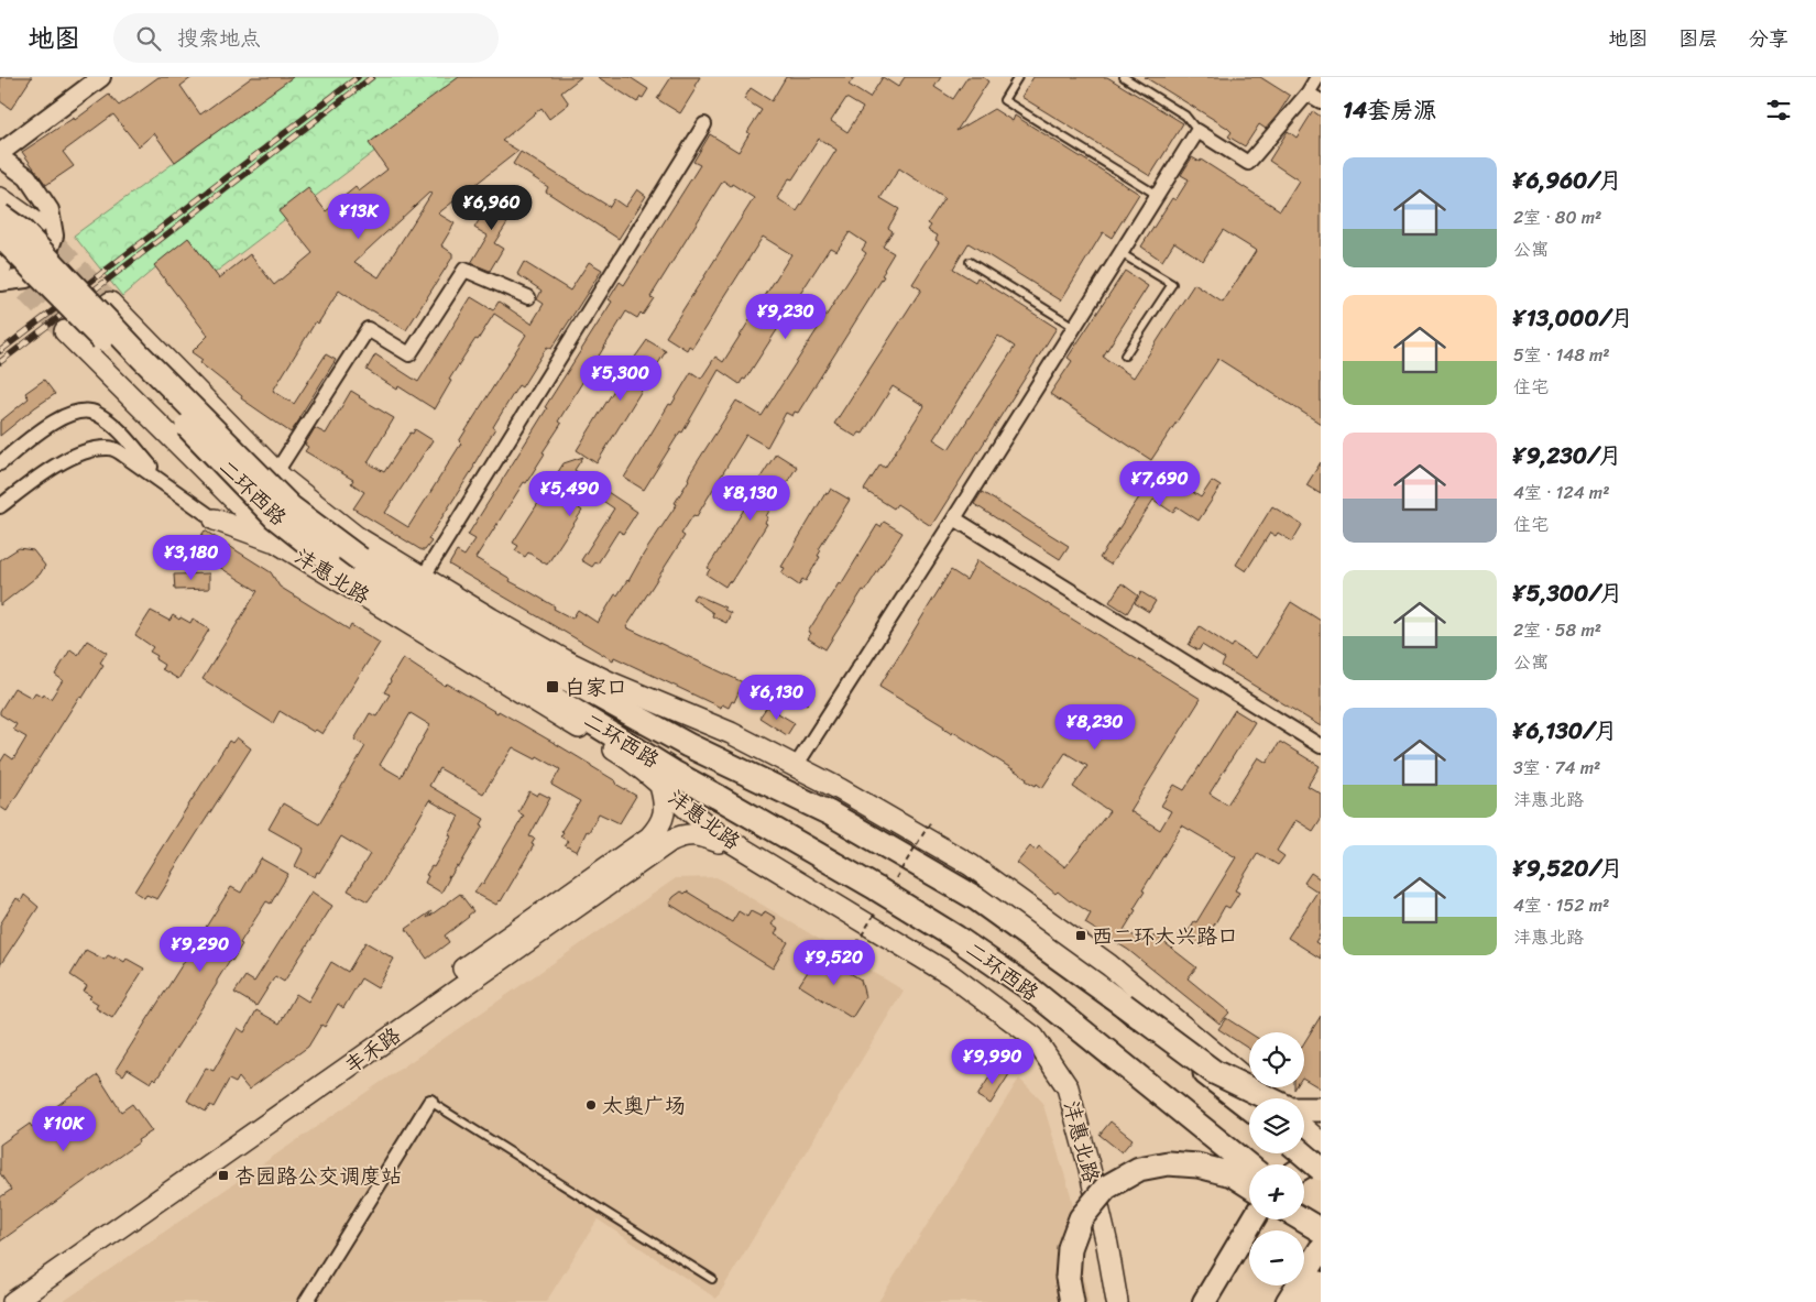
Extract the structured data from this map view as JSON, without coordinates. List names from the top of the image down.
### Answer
{
  "streets": {
    "highway": ["二环西路"],
    "main road": ["沣惠北路", "丰禾路"]
  },
  "crossings": [
    ["二环西路", "沣惠北路"],
    ["二环西路", "丰禾路"],
    ["沣惠北路", "丰禾路"]
  ],
  "places": {
    "transit": ["白家口", "西二环大兴路口", "杏园路公交调度站"],
    "other": ["太奥广场"]
  },
  "page": {
    "header": "地图",
    "search": "搜索地点",
    "nav": ["地图", "图层", "分享"],
    "heading": "14套房源",
    "list": [
      {
        "name": "¥6,960/月",
        "note": "2室 · 80 m² · 公寓"
      },
      {
        "name": "¥13,000/月",
        "note": "5室 · 148 m² · 住宅"
      },
      {
        "name": "¥9,230/月",
        "note": "4室 · 124 m² · 住宅"
      },
      {
        "name": "¥5,300/月",
        "note": "2室 · 58 m² · 公寓"
      },
      {
        "name": "¥6,130/月",
        "note": "3室 · 74 m² · 沣惠北路"
      },
      {
        "name": "¥9,520/月",
        "note": "4室 · 152 m² · 沣惠北路"
      }
    ],
    "price": [
      "¥6,960",
      "¥13K",
      "¥9,230",
      "¥5,300",
      "¥7,690",
      "¥5,490",
      "¥8,130",
      "¥3,180",
      "¥6,130",
      "¥8,230",
      "¥9,290",
      "¥9,520",
      "¥9,990",
      "¥10K"
    ],
    "map_buttons": ["+", "−"]
  }
}
